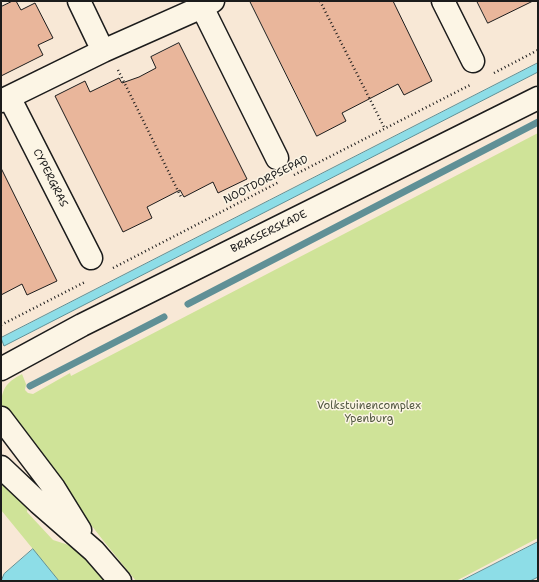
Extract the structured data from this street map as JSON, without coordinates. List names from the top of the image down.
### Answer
{
  "streets": {
    "street": ["CYPERGRAS", "BRASSERSKADE"],
    "path": ["NOOTDORPSEPAD"]
  },
  "crossings": [
    ["CYPERGRAS", "NOOTDORPSEPAD"]
  ],
  "parks": ["Volkstuinencomplex Ypenburg"]
}
